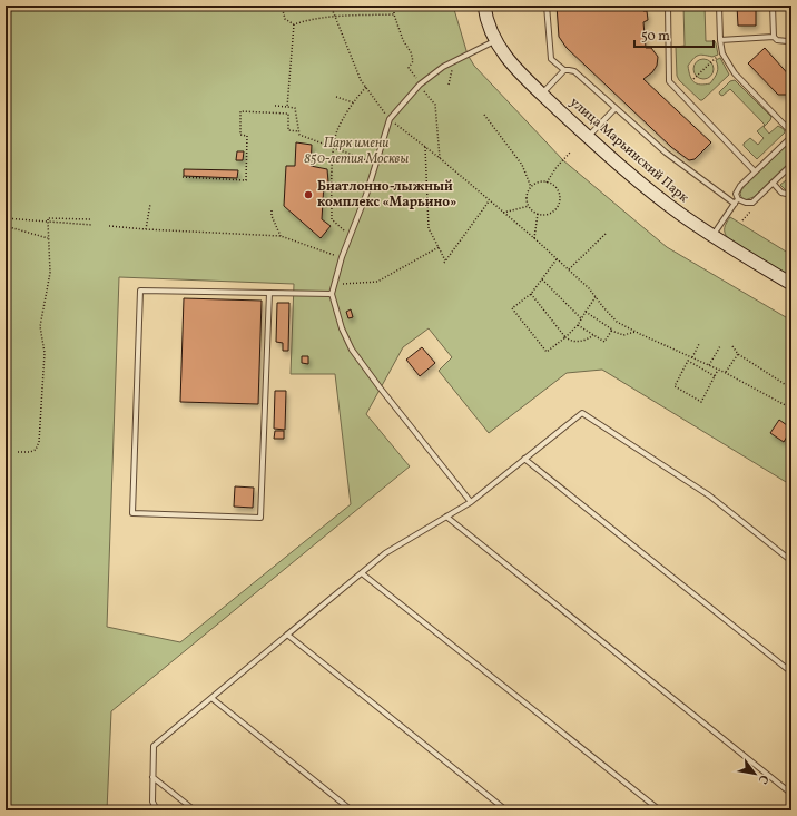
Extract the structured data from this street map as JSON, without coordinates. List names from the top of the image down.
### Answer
{
  "streets": {
    "main road": ["улица Марьинский Парк"]
  },
  "parks": ["Парк имени 850-летия Москвы"],
  "places": ["Биатлонно-лыжный комплекс «Марьино»"],
  "scale_bar": "50 m",
  "north": "bottom right"
}
